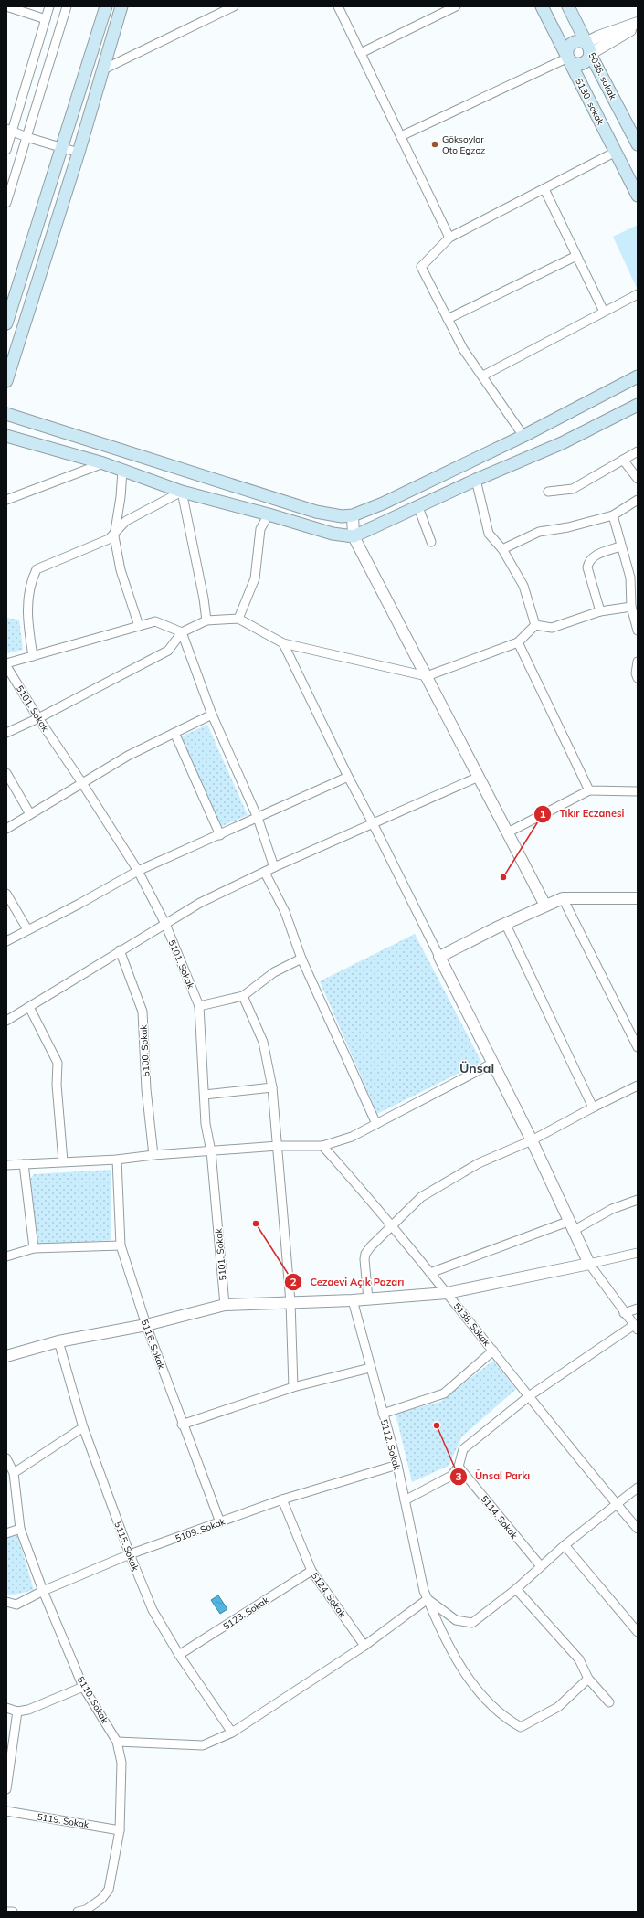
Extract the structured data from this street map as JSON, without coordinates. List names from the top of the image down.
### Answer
{
  "streets": {
    "main road": ["5036. sokak", "5130. sokak"],
    "street": [
      "5101. Sokak",
      "5100. Sokak",
      "5138. Sokak",
      "5116. Sokak",
      "5112. Sokak",
      "5114. Sokak",
      "5109. Sokak",
      "5115. Sokak",
      "5124. Sokak",
      "5123. Sokak",
      "5110. Sokak",
      "5119. Sokak"
    ]
  },
  "crossings": [
    ["5036. sokak", "5130. sokak"],
    ["5116. Sokak", "5109. Sokak"],
    ["5112. Sokak", "5109. Sokak"],
    ["5109. Sokak", "5115. Sokak"],
    ["5109. Sokak", "5124. Sokak"],
    ["5109. Sokak", "5110. Sokak"],
    ["5115. Sokak", "5123. Sokak"],
    ["5124. Sokak", "5123. Sokak"],
    ["5110. Sokak", "5119. Sokak"]
  ],
  "districts": ["Ünsal"],
  "places": [
    "Göksoylar Oto Egzoz",
    "Tıkır Eczanesi",
    "Cezaevi Açık Pazarı",
    "Ünsal Parkı"
  ]
}
